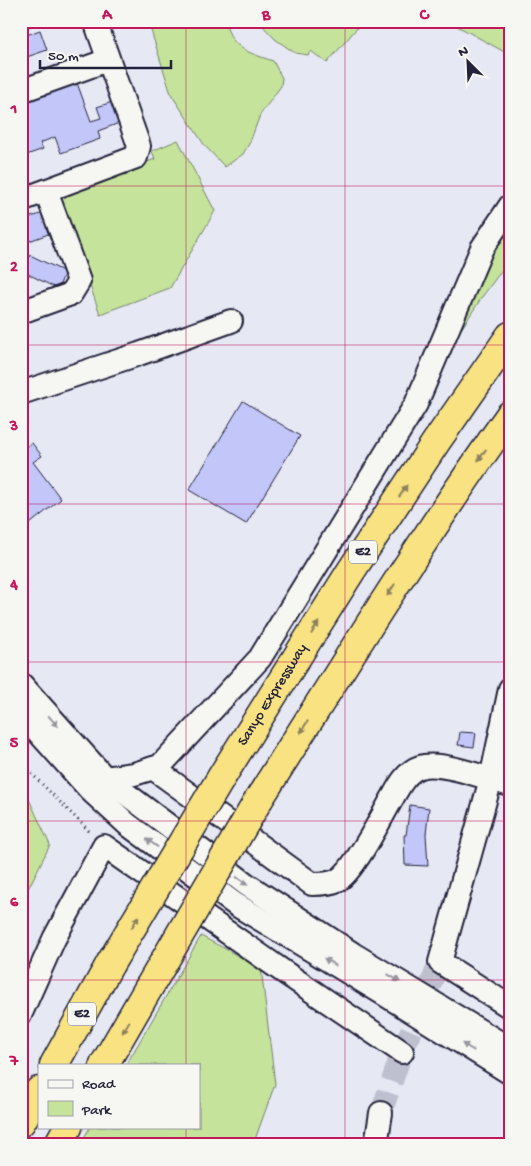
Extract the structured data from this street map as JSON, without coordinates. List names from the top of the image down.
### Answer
{
  "streets": {
    "highway": ["E2", "Sanyo Expressway"]
  },
  "legend": ["Road", "Park"],
  "scale_bar": "50 m",
  "north": "top left",
  "grid": {
    "columns": ["A", "B", "C"],
    "rows": [
      "1",
      "2",
      "3",
      "4",
      "5",
      "6",
      "7"
    ]
  }
}
